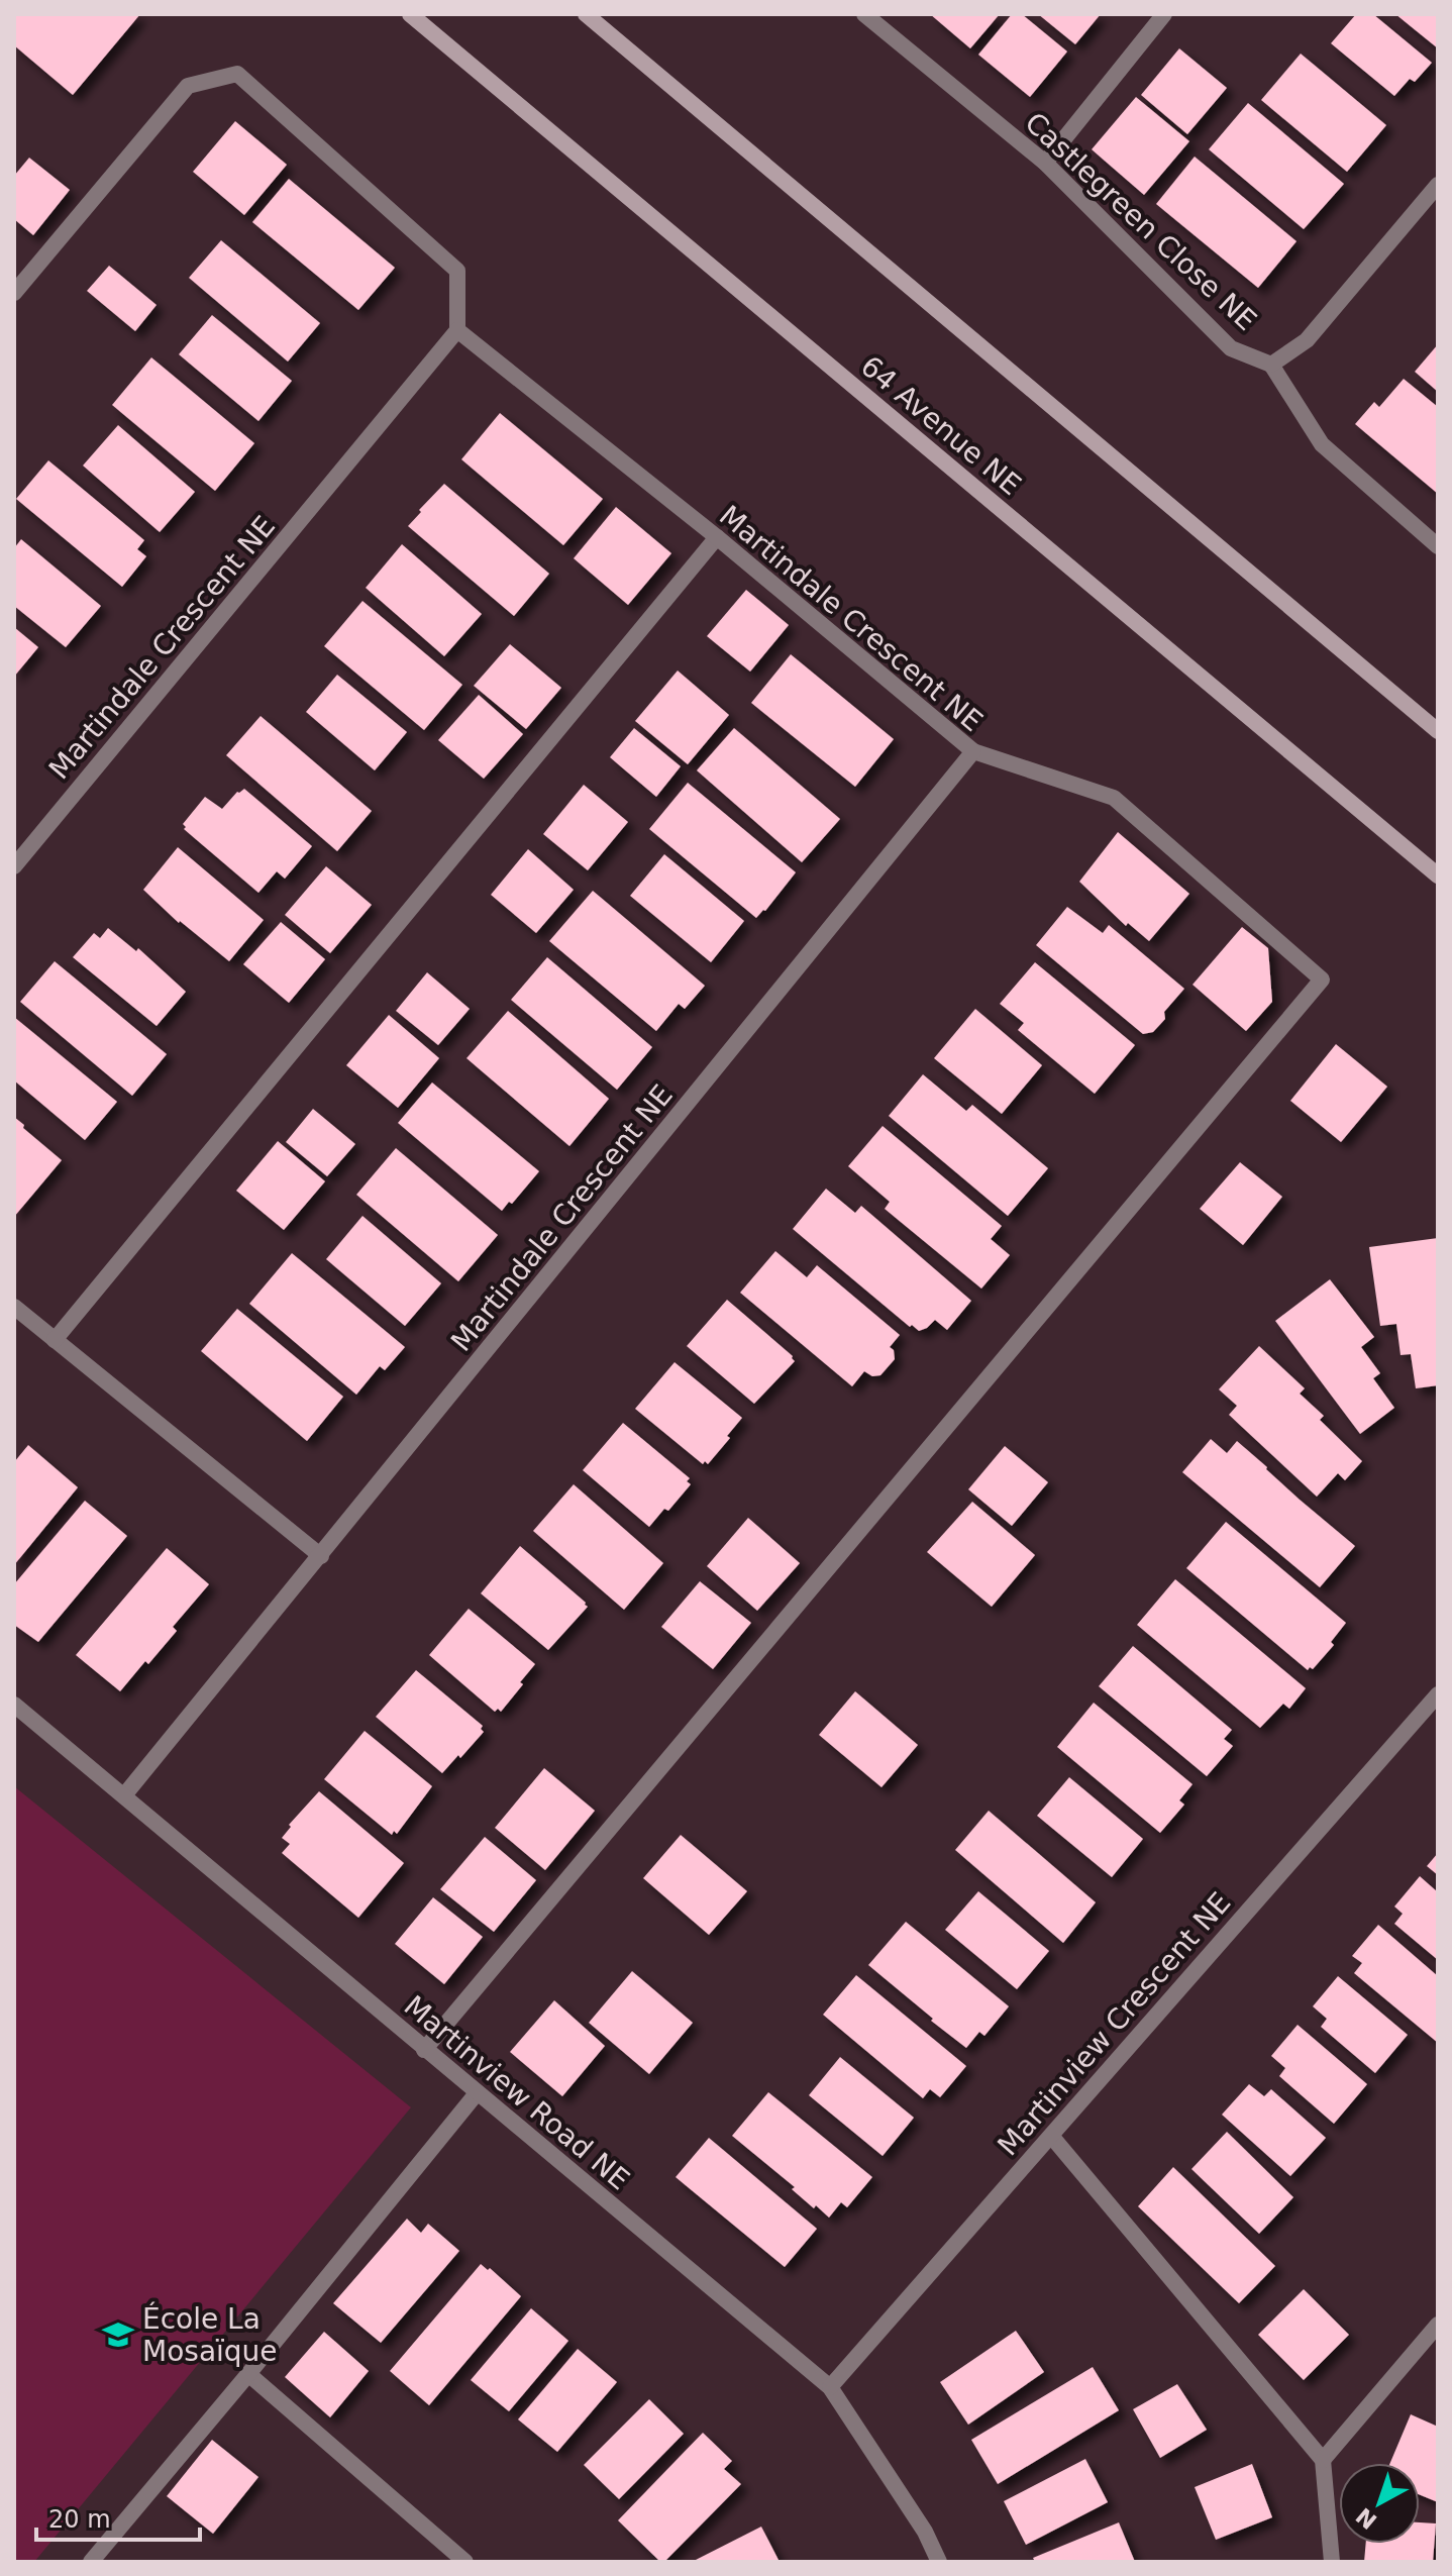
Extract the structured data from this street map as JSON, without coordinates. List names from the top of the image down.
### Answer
{
  "streets": {
    "main road": ["64 Avenue NE"],
    "street": [
      "Castlegreen Close NE",
      "Martindale Crescent NE",
      "Martinview Crescent NE",
      "Martinview Road NE"
    ]
  },
  "crossings": [
    ["Martindale Crescent NE", "Martinview Road NE"],
    ["Martinview Crescent NE", "Martinview Road NE"]
  ],
  "places": {
    "school or university": ["École La Mosaïque"]
  },
  "scale_bar": "20 m",
  "north": "bottom left"
}
